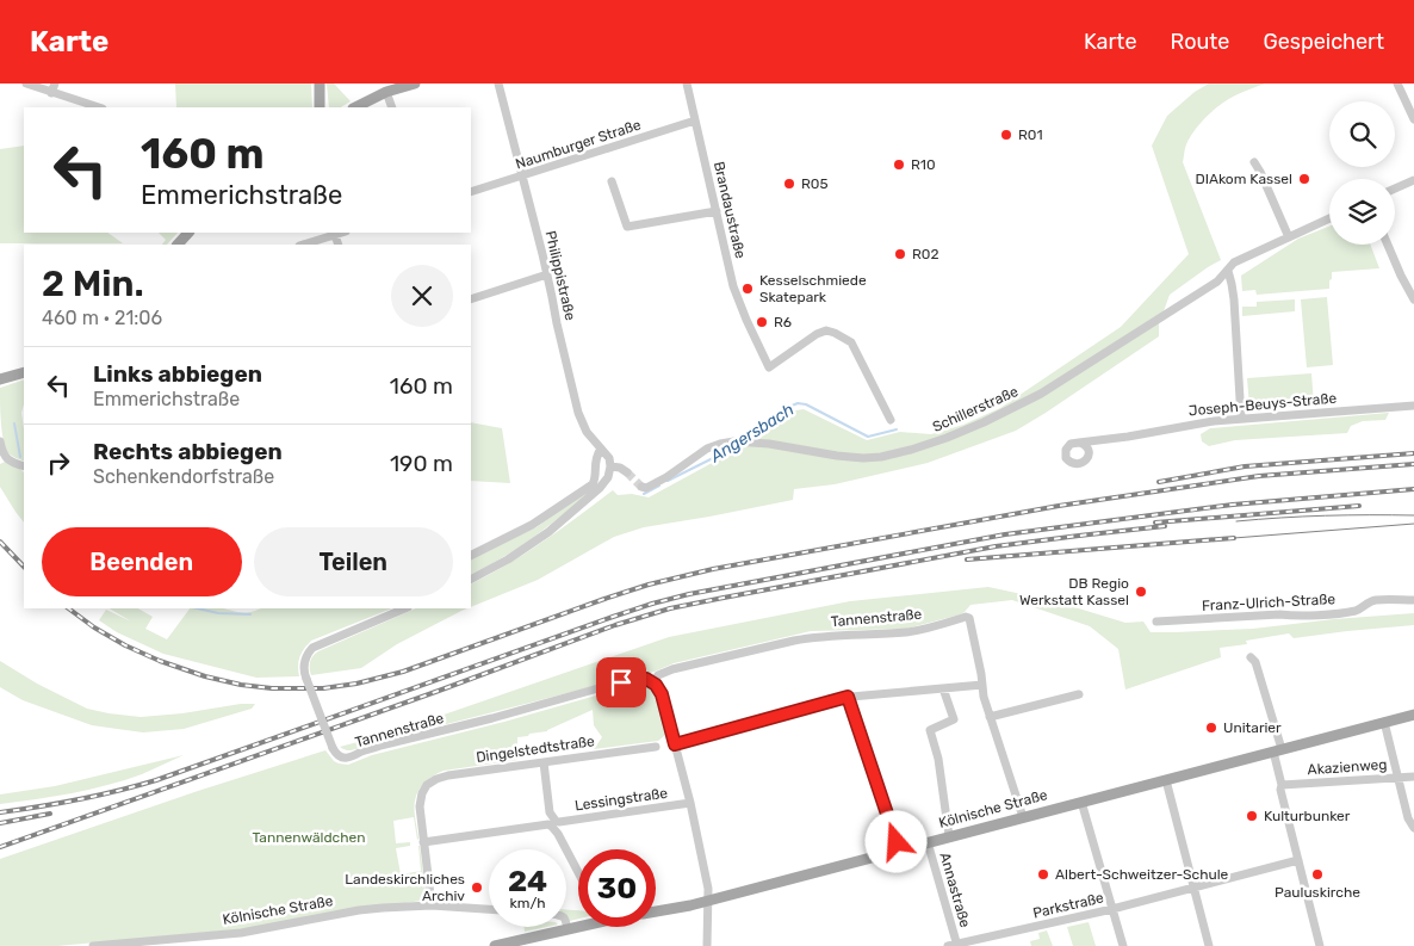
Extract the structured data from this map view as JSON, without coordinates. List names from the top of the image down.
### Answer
{
  "streets": {
    "main road": ["Kölnische Straße"],
    "street": [
      "Naumburger Straße",
      "Brandaustraße",
      "Philippistraße",
      "Joseph-Beuys-Straße",
      "Schillerstraße",
      "Franz-Ulrich-Straße",
      "Tannenstraße",
      "Dingelstedtstraße",
      "Akazienweg",
      "Lessingstraße",
      "Annastraße",
      "Parkstraße"
    ]
  },
  "crossings": [
    ["Naumburger Straße", "Brandaustraße"],
    ["Naumburger Straße", "Philippistraße"],
    ["Dingelstedtstraße", "Lessingstraße"],
    ["Kölnische Straße", "Annastraße"],
    ["Annastraße", "Parkstraße"]
  ],
  "water": ["Angersbach"],
  "parks": ["Tannenwäldchen"],
  "places": [
    "R01",
    "R10",
    "DIAkom Kassel",
    "R05",
    "R02",
    "Kesselschmiede Skatepark",
    "R6",
    "DB Regio Werkstatt Kassel",
    "Unitarier",
    "Kulturbunker",
    "Albert-Schweitzer-Schule",
    "Pauluskirche",
    "Landeskirchliches Archiv"
  ],
  "page": {
    "header": "Karte",
    "nav": ["Karte", "Route", "Gespeichert"],
    "turn": ["160 m", "Emmerichstraße"],
    "heading": ["2 Min.", "460 m · 21:06"],
    "list": [
      {
        "name": "Links abbiegen",
        "note": "Emmerichstraße",
        "value": "160 m"
      },
      {
        "name": "Rechts abbiegen",
        "note": "Schenkendorfstraße",
        "value": "190 m"
      }
    ],
    "buttons": ["Beenden", "Teilen"],
    "speed": "24 km/h",
    "limit": "30"
  }
}
